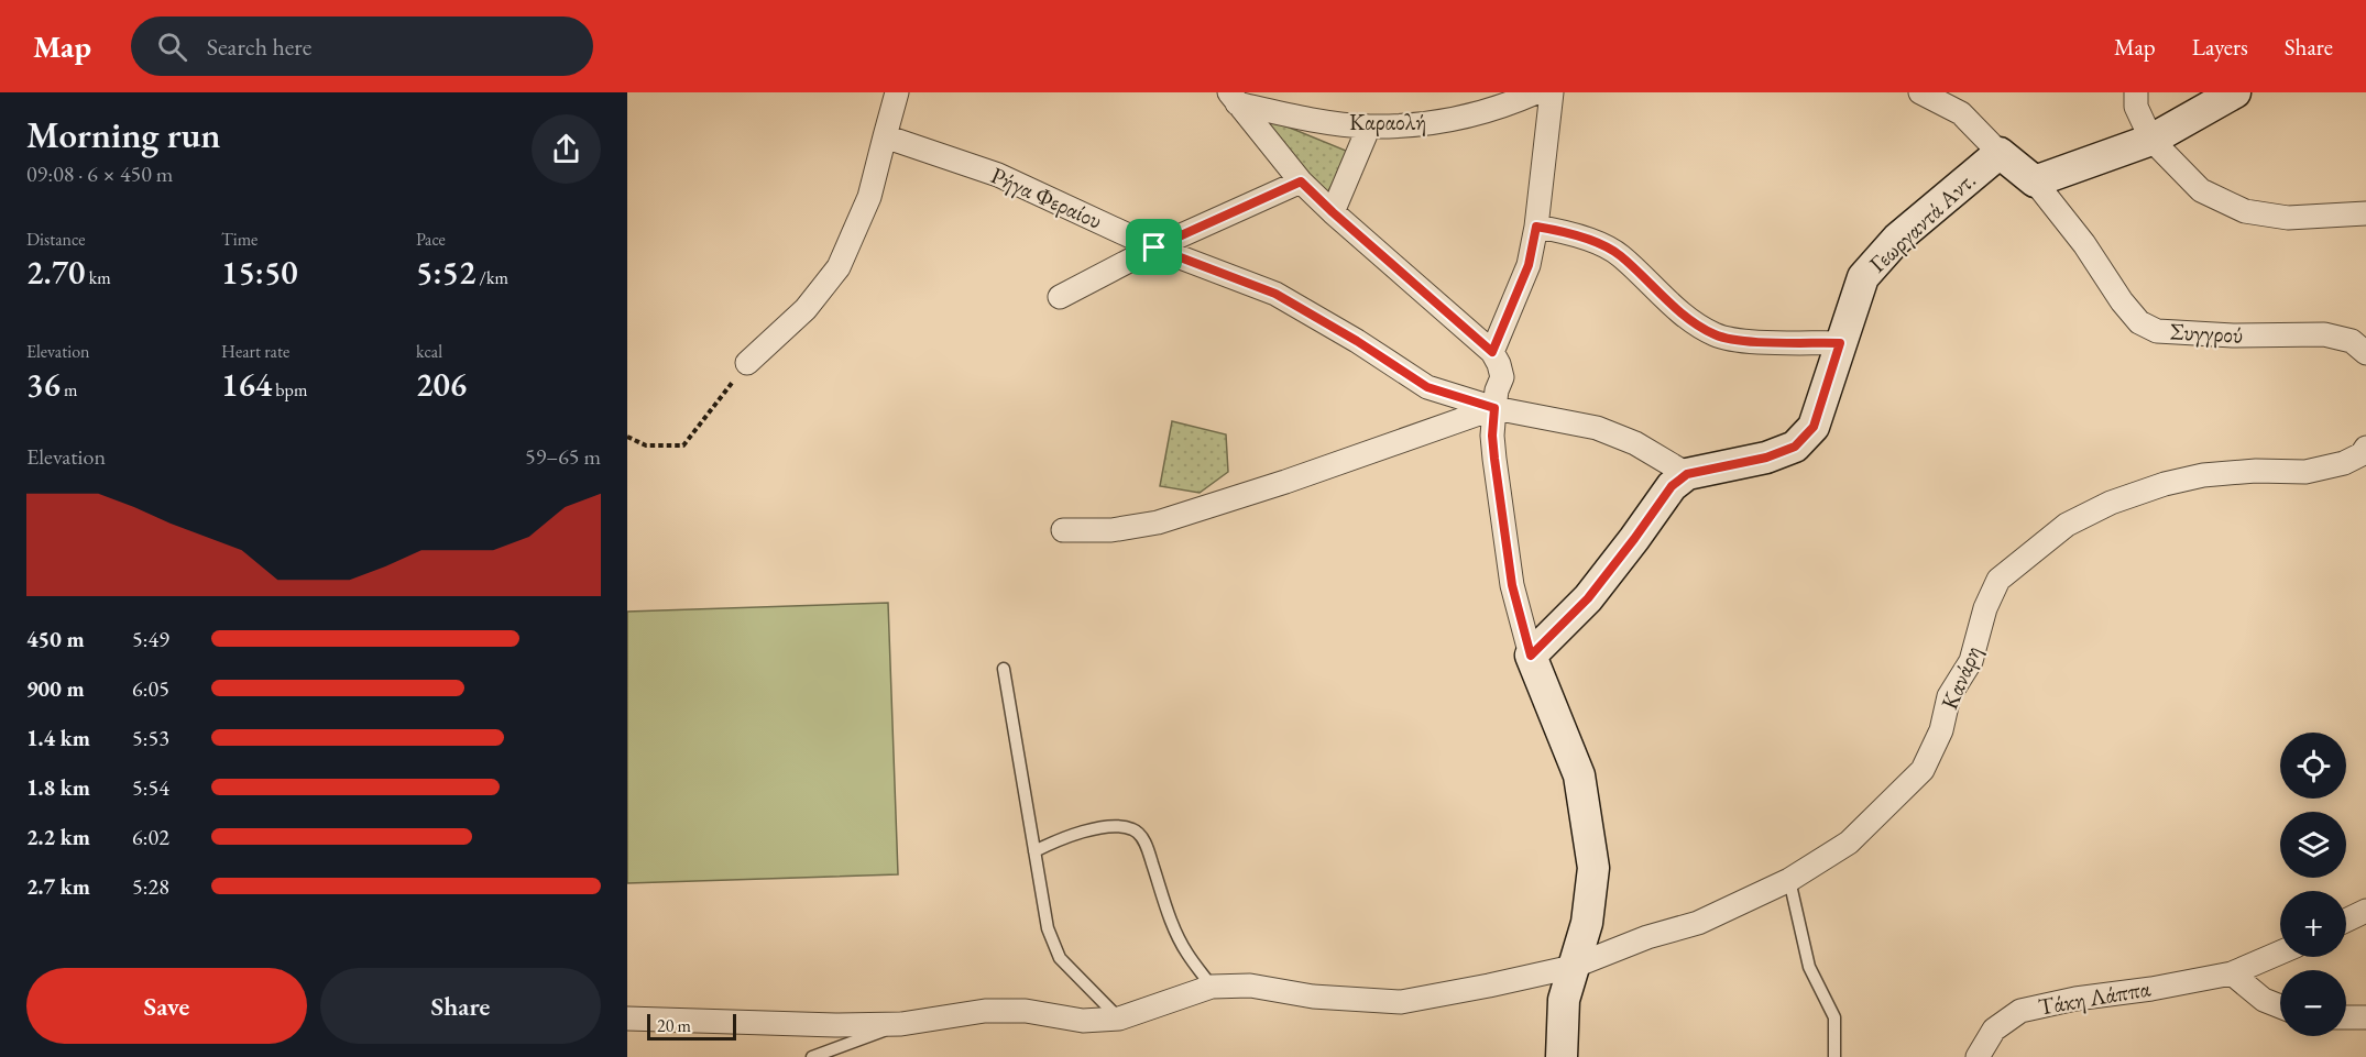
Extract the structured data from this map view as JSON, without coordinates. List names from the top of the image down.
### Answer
{
  "streets": {
    "main road": ["Γεωργαντά Αντ."],
    "street": [
      "Καραολή",
      "Ρήγα Φεραίου",
      "Συγγρού",
      "Κανάρη",
      "Τάκη Λάππα"
    ]
  },
  "crossings": [
    ["Ρήγα Φεραίου", "Γεωργαντά Αντ."]
  ],
  "scale_bar": "20 m",
  "page": {
    "header": "Map",
    "search": "Search here",
    "nav": ["Map", "Layers", "Share"],
    "heading": ["Morning run", "09:08 · 6 × 450 m"],
    "stats": [
      ["Distance", "2.70 km"],
      ["Time", "15:50"],
      ["Pace", "5:52 /km"],
      ["Elevation", "36 m"],
      ["Heart rate", "164 bpm"],
      ["kcal", "206"]
    ],
    "chart": ["Elevation", "59–65 m"],
    "list": [
      {
        "name": "450 m",
        "note": "5:49"
      },
      {
        "name": "900 m",
        "note": "6:05"
      },
      {
        "name": "1.4 km",
        "note": "5:53"
      },
      {
        "name": "1.8 km",
        "note": "5:54"
      },
      {
        "name": "2.2 km",
        "note": "6:02"
      },
      {
        "name": "2.7 km",
        "note": "5:28"
      }
    ],
    "map_buttons": ["+", "−"],
    "buttons": ["Save", "Share"],
    "scale": "20 m"
  }
}
